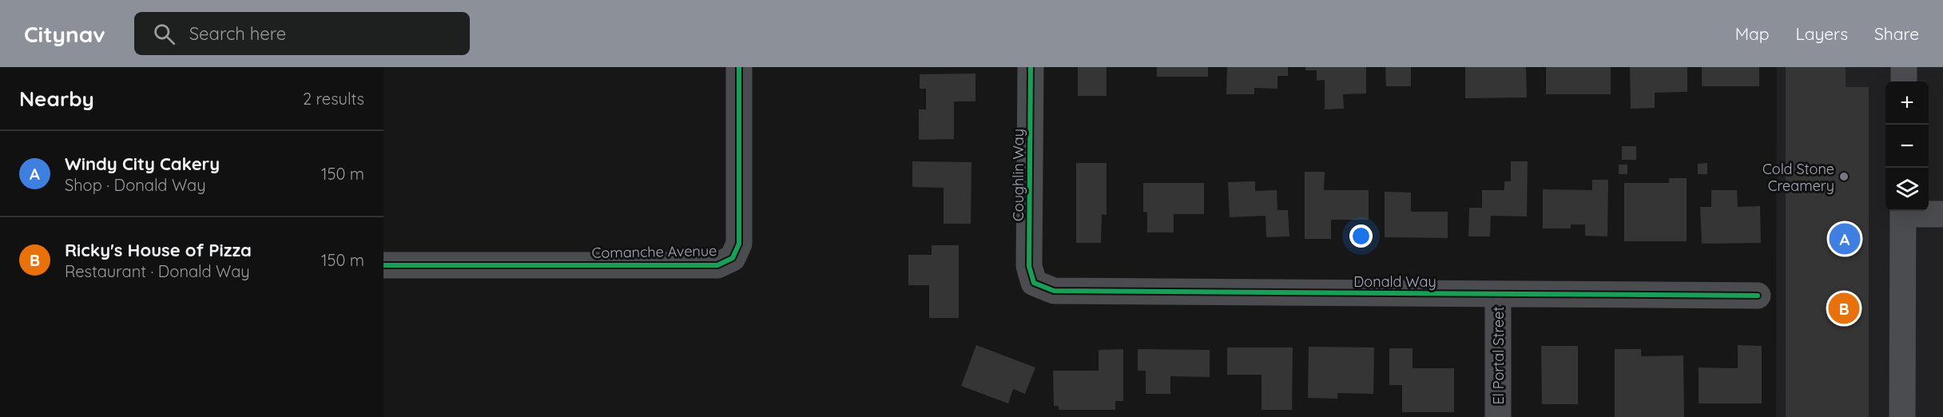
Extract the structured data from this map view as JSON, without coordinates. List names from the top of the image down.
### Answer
{
  "streets": {
    "street": [
      "Coughlin Way",
      "Comanche Avenue",
      "Donald Way",
      "El Portal Street"
    ]
  },
  "crossings": [
    ["Coughlin Way", "Donald Way"],
    ["Donald Way", "El Portal Street"]
  ],
  "places": ["Cold Stone Creamery"],
  "page": {
    "header": "Citynav",
    "search": "Search here",
    "nav": ["Map", "Layers", "Share"],
    "heading": ["Nearby", "2 results"],
    "map_buttons": ["+", "−"],
    "list": [
      {
        "mark": "A",
        "name": "Windy City Cakery",
        "note": "Shop · Donald Way",
        "value": "150 m"
      },
      {
        "mark": "B",
        "name": "Ricky's House of Pizza",
        "note": "Restaurant · Donald Way",
        "value": "150 m"
      }
    ],
    "pins": ["A", "B"]
  }
}
